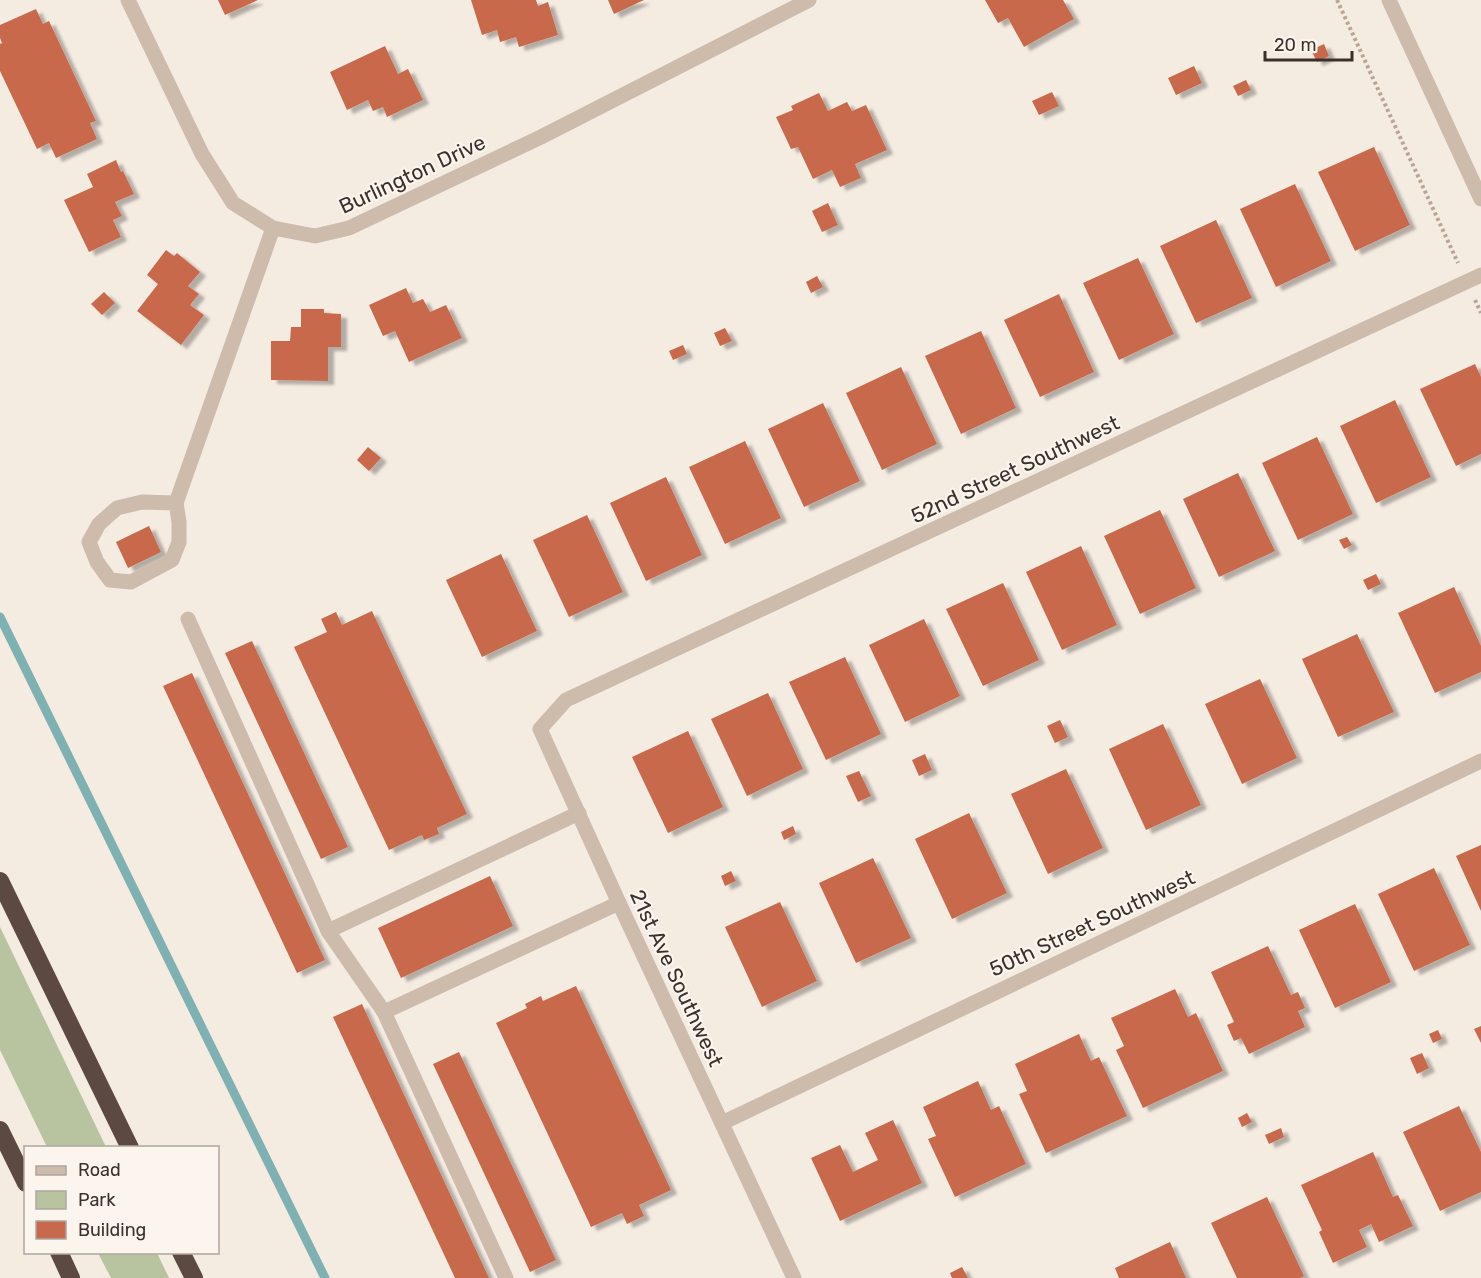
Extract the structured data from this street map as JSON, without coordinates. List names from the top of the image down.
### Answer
{
  "streets": {
    "street": [
      "Burlington Drive",
      "52nd Street Southwest",
      "50th Street Southwest",
      "21st Ave Southwest"
    ]
  },
  "crossings": [
    ["52nd Street Southwest", "21st Ave Southwest"],
    ["50th Street Southwest", "21st Ave Southwest"]
  ],
  "legend": ["Road", "Park", "Building"],
  "scale_bar": "20 m"
}
